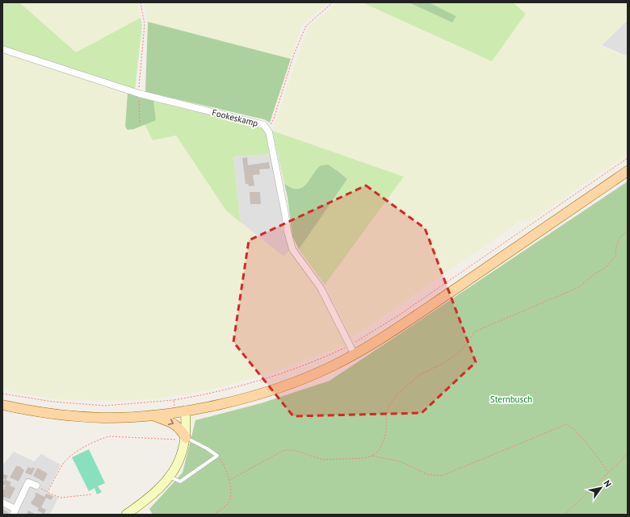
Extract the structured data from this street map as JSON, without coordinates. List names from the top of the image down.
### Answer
{
  "streets": {
    "street": ["Fookeskamp"]
  },
  "parks": ["Sternbusch"],
  "north": "top right"
}
